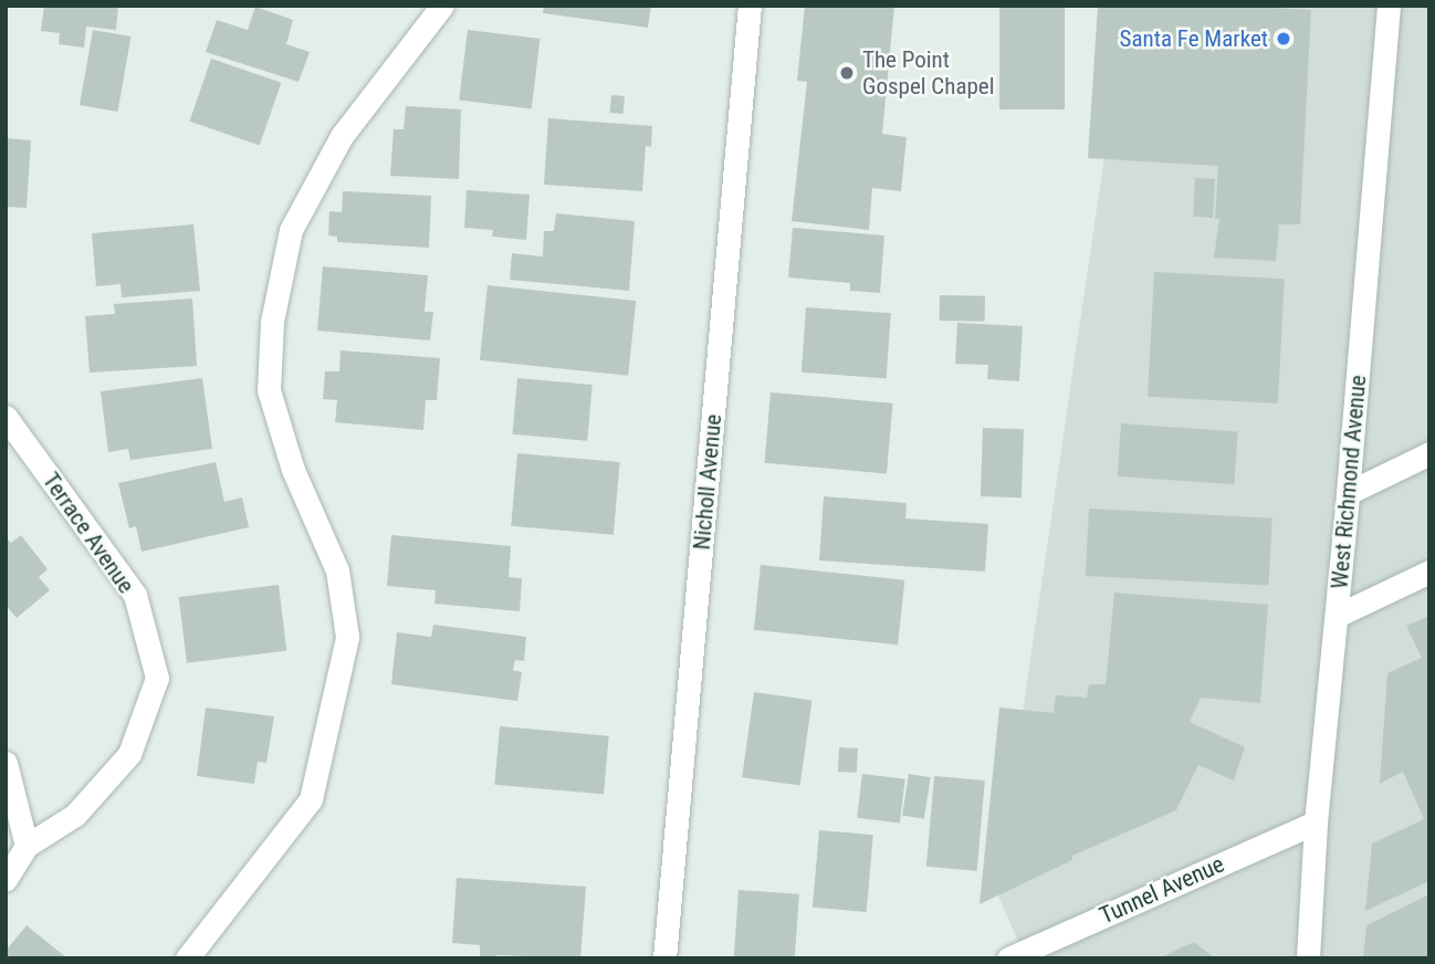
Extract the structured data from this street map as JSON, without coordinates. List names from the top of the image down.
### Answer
{
  "streets": {
    "street": [
      "Nicholl Avenue",
      "West Richmond Avenue",
      "Terrace Avenue",
      "Tunnel Avenue"
    ]
  },
  "crossings": [
    ["West Richmond Avenue", "Tunnel Avenue"]
  ],
  "places": ["Santa Fe Market", "The Point Gospel Chapel"]
}
